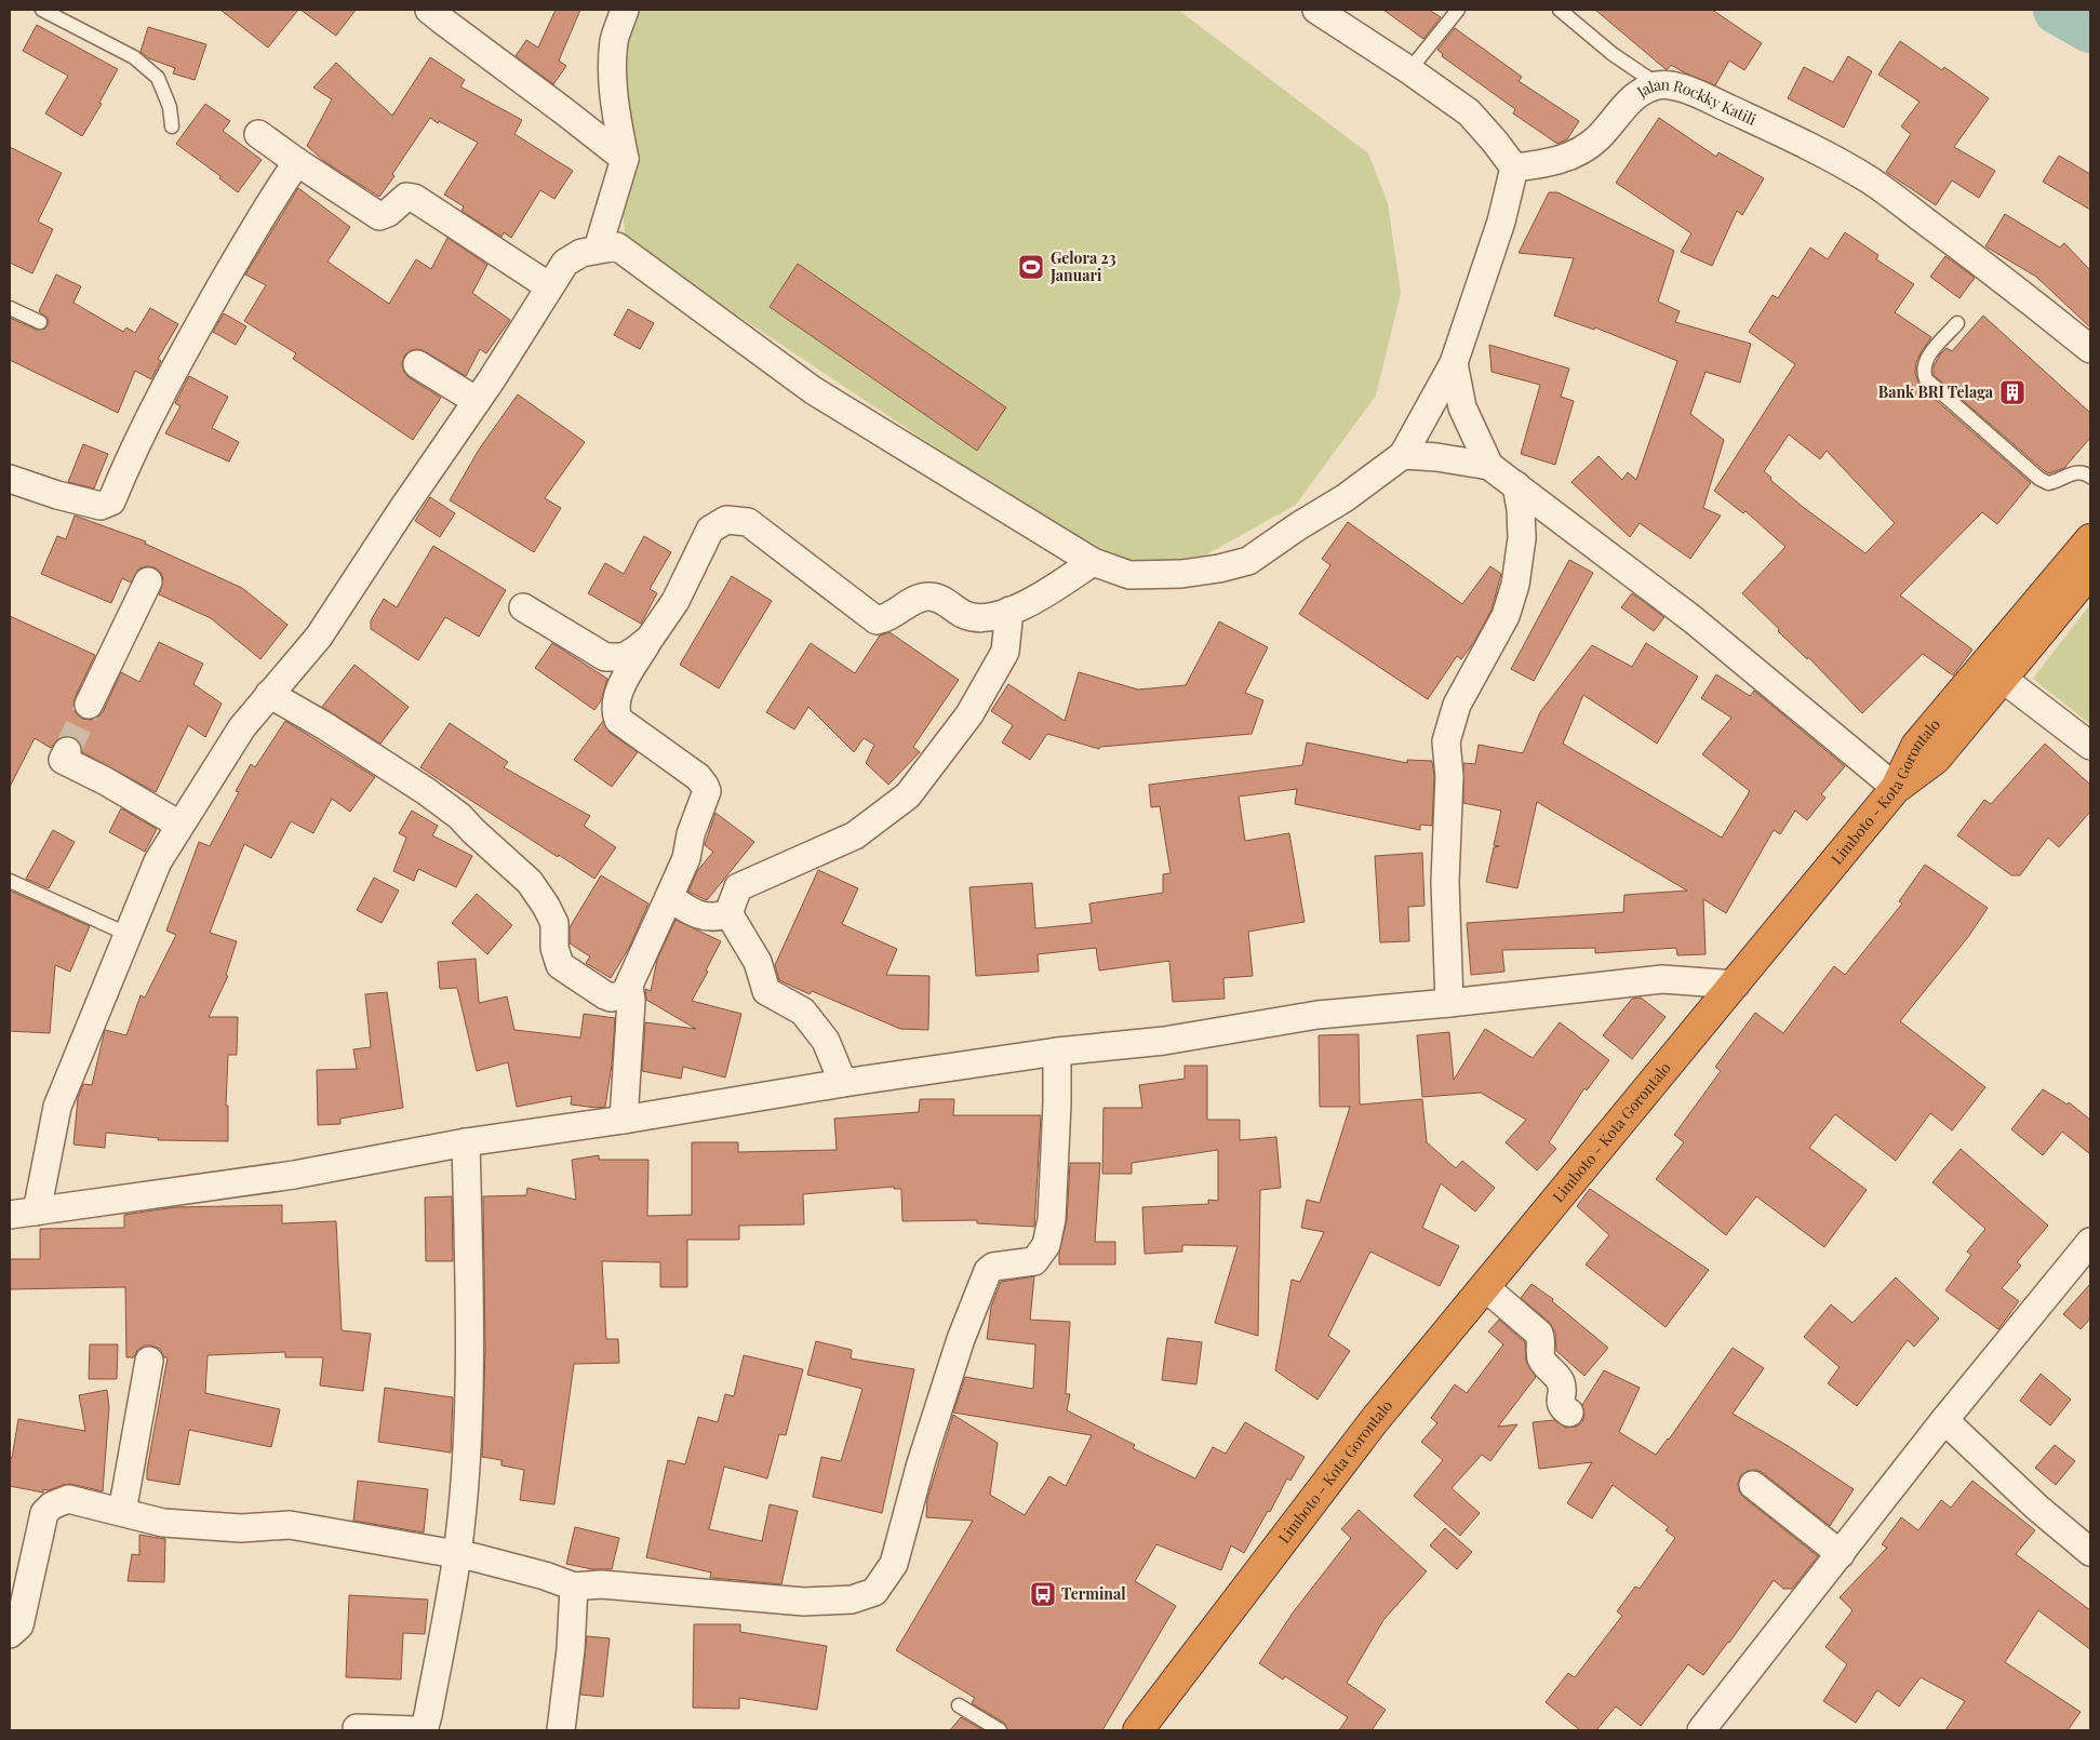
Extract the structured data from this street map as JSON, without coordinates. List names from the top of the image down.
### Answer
{
  "streets": {
    "highway": ["Limboto - Kota Gorontalo"],
    "street": ["Jalan Rockky Katili"]
  },
  "places": {
    "sports": ["Gelora 23 Januari"],
    "building": ["Bank BRI Telaga"],
    "bus stop": ["Terminal"]
  }
}
